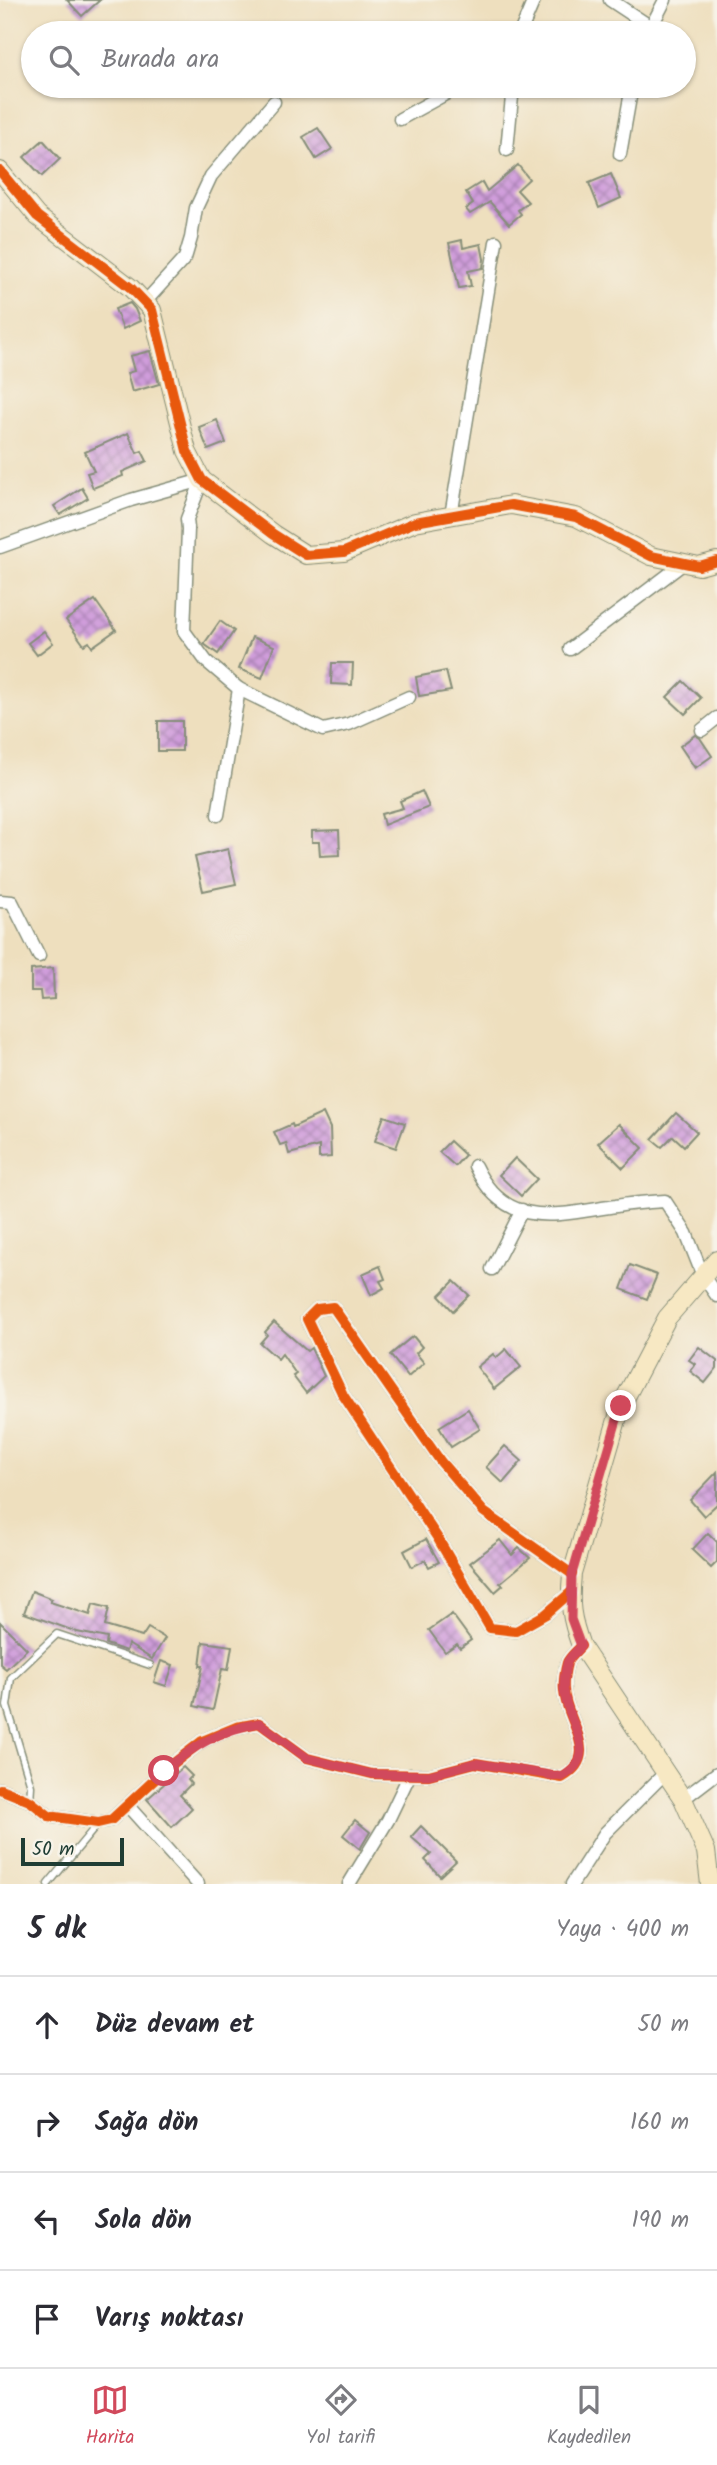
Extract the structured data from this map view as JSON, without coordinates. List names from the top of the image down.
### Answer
{
  "scale_bar": "50 m",
  "page": {
    "search": "Burada ara",
    "scale": "50 m",
    "heading": ["5 dk", "Yaya · 400 m"],
    "list": [
      ["Düz devam et", "50 m"],
      ["Sağa dön", "160 m"],
      ["Sola dön", "190 m"],
      "Varış noktası"
    ],
    "nav": ["Harita", "Yol tarifi", "Kaydedilen"]
  }
}
